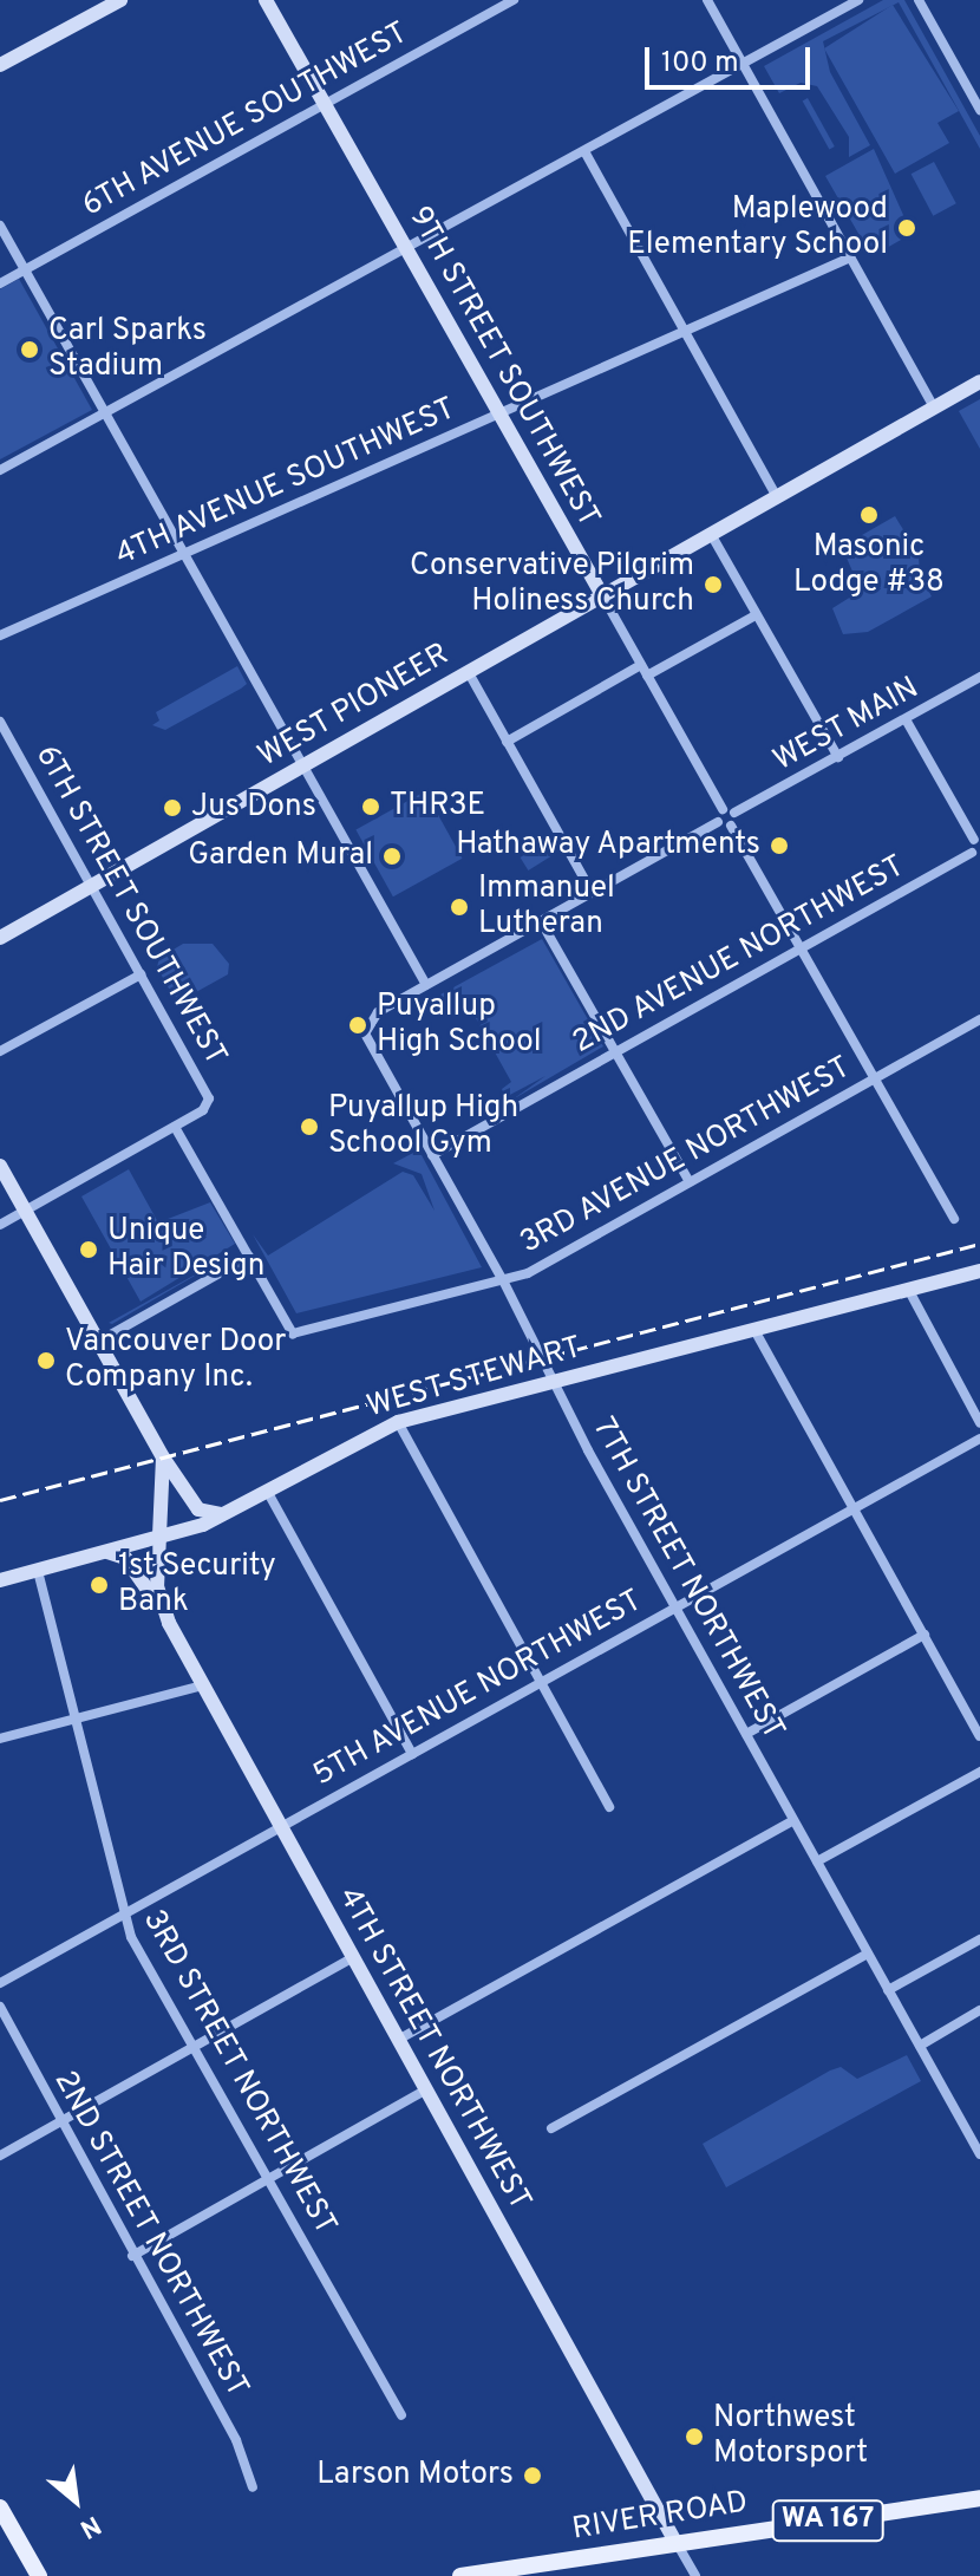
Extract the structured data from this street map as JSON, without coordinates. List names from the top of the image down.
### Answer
{
  "streets": {
    "main road": [
      "9TH STREET SOUTHWEST",
      "WEST PIONEER",
      "WEST STEWART",
      "4TH STREET NORTHWEST",
      "RIVER ROAD",
      "WA 167"
    ],
    "street": [
      "6TH AVENUE SOUTHWEST",
      "4TH AVENUE SOUTHWEST",
      "WEST MAIN",
      "6TH STREET SOUTHWEST",
      "2ND AVENUE NORTHWEST",
      "3RD AVENUE NORTHWEST",
      "7TH STREET NORTHWEST",
      "5TH AVENUE NORTHWEST",
      "3RD STREET NORTHWEST",
      "2ND STREET NORTHWEST"
    ]
  },
  "crossings": [
    ["6TH AVENUE SOUTHWEST", "9TH STREET SOUTHWEST"],
    ["9TH STREET SOUTHWEST", "4TH AVENUE SOUTHWEST"],
    ["9TH STREET SOUTHWEST", "WEST PIONEER"],
    ["WEST PIONEER", "6TH STREET SOUTHWEST"],
    ["2ND AVENUE NORTHWEST", "7TH STREET NORTHWEST"],
    ["3RD AVENUE NORTHWEST", "7TH STREET NORTHWEST"],
    ["WEST STEWART", "7TH STREET NORTHWEST"],
    ["WEST STEWART", "4TH STREET NORTHWEST"],
    ["WEST STEWART", "3RD STREET NORTHWEST"],
    ["7TH STREET NORTHWEST", "5TH AVENUE NORTHWEST"],
    ["5TH AVENUE NORTHWEST", "4TH STREET NORTHWEST"],
    ["5TH AVENUE NORTHWEST", "3RD STREET NORTHWEST"],
    ["4TH STREET NORTHWEST", "RIVER ROAD"]
  ],
  "places": [
    "Maplewood Elementary School",
    "Carl Sparks Stadium",
    "Masonic Lodge #38",
    "Conservative Pilgrim Holiness Church",
    "THR3E",
    "Jus Dons",
    "Hathaway Apartments",
    "Garden Mural",
    "Immanuel Lutheran",
    "Puyallup High School",
    "Puyallup High School Gym",
    "Unique Hair Design",
    "Vancouver Door Company Inc.",
    "1st Security Bank",
    "Northwest Motorsport",
    "Larson Motors"
  ],
  "scale_bar": "100 m",
  "north": "bottom right"
}
